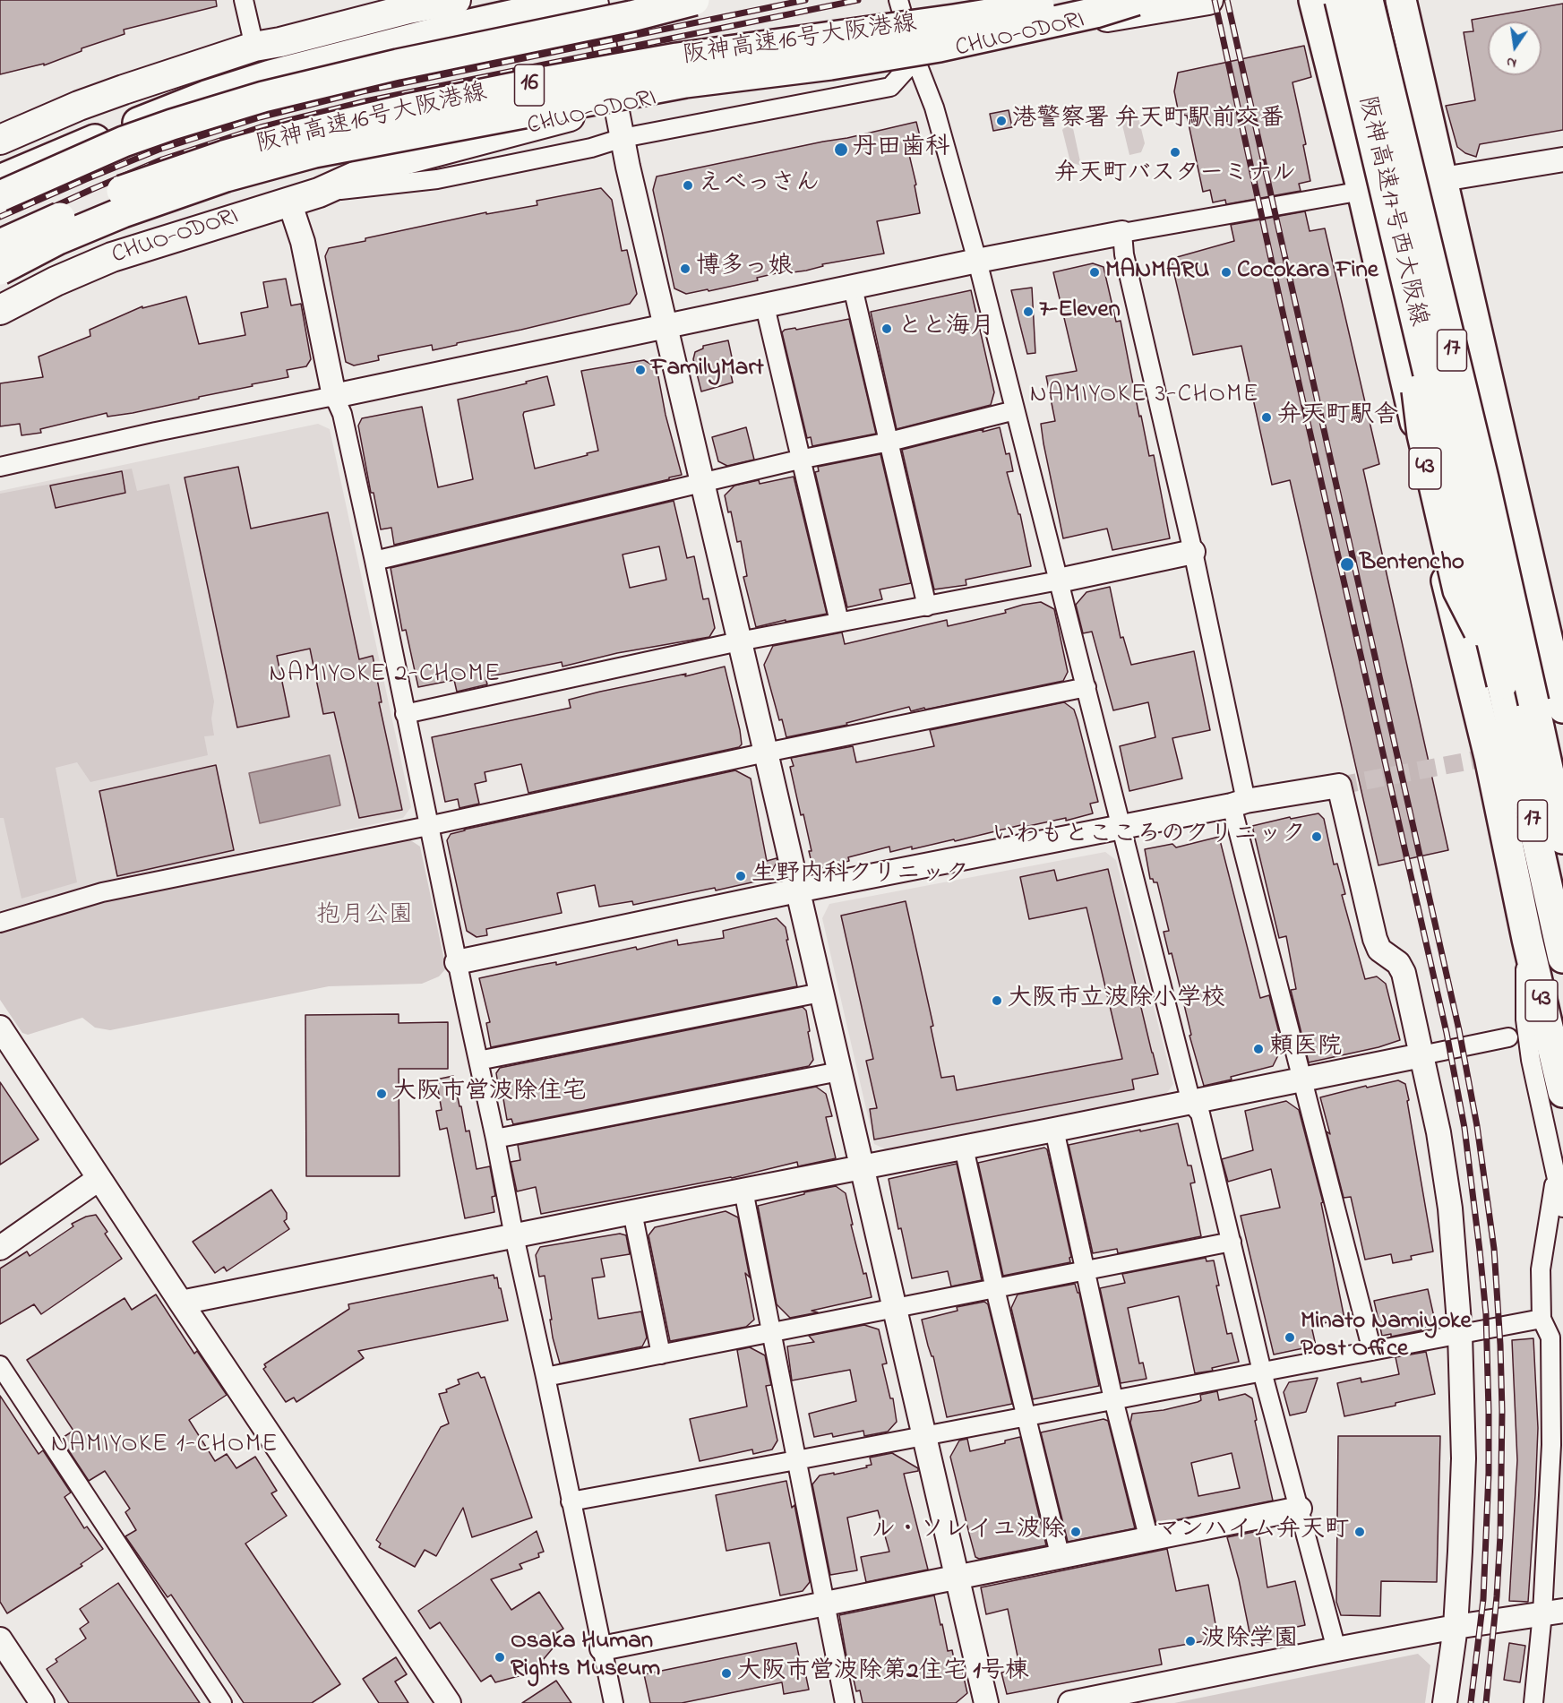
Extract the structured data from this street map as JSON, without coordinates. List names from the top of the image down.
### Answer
{
  "streets": {
    "highway": [
      "阪神高速16号大阪港線",
      "16",
      "阪神高速17号西大阪線",
      "17",
      "43"
    ],
    "main road": ["CHUO-ODORI"]
  },
  "districts": ["NAMIYOKE 3-CHOME", "NAMIYOKE 2-CHOME", "NAMIYOKE 1-CHOME"],
  "parks": ["抱月公園"],
  "places": [
    "港警察署 弁天町駅前交番",
    "丹田歯科",
    "弁天町バスターミナル",
    "えべっさん",
    "博多っ娘",
    "MANMARU",
    "Cocokara Fine",
    "7-Eleven",
    "とと海月",
    "FamilyMart",
    "弁天町駅舎",
    "Bentencho",
    "いわもとこころのクリニック",
    "生野内科クリニック",
    "大阪市立波除小学校",
    "頼医院",
    "大阪市営波除住宅",
    "Minato Namiyoke Post Office",
    "ル・ソレイユ波除",
    "マンハイム弁天町",
    "波除学園",
    "Osaka Human Rights Museum",
    "大阪市営波除第2住宅 1号棟"
  ],
  "north": "bottom"
}
